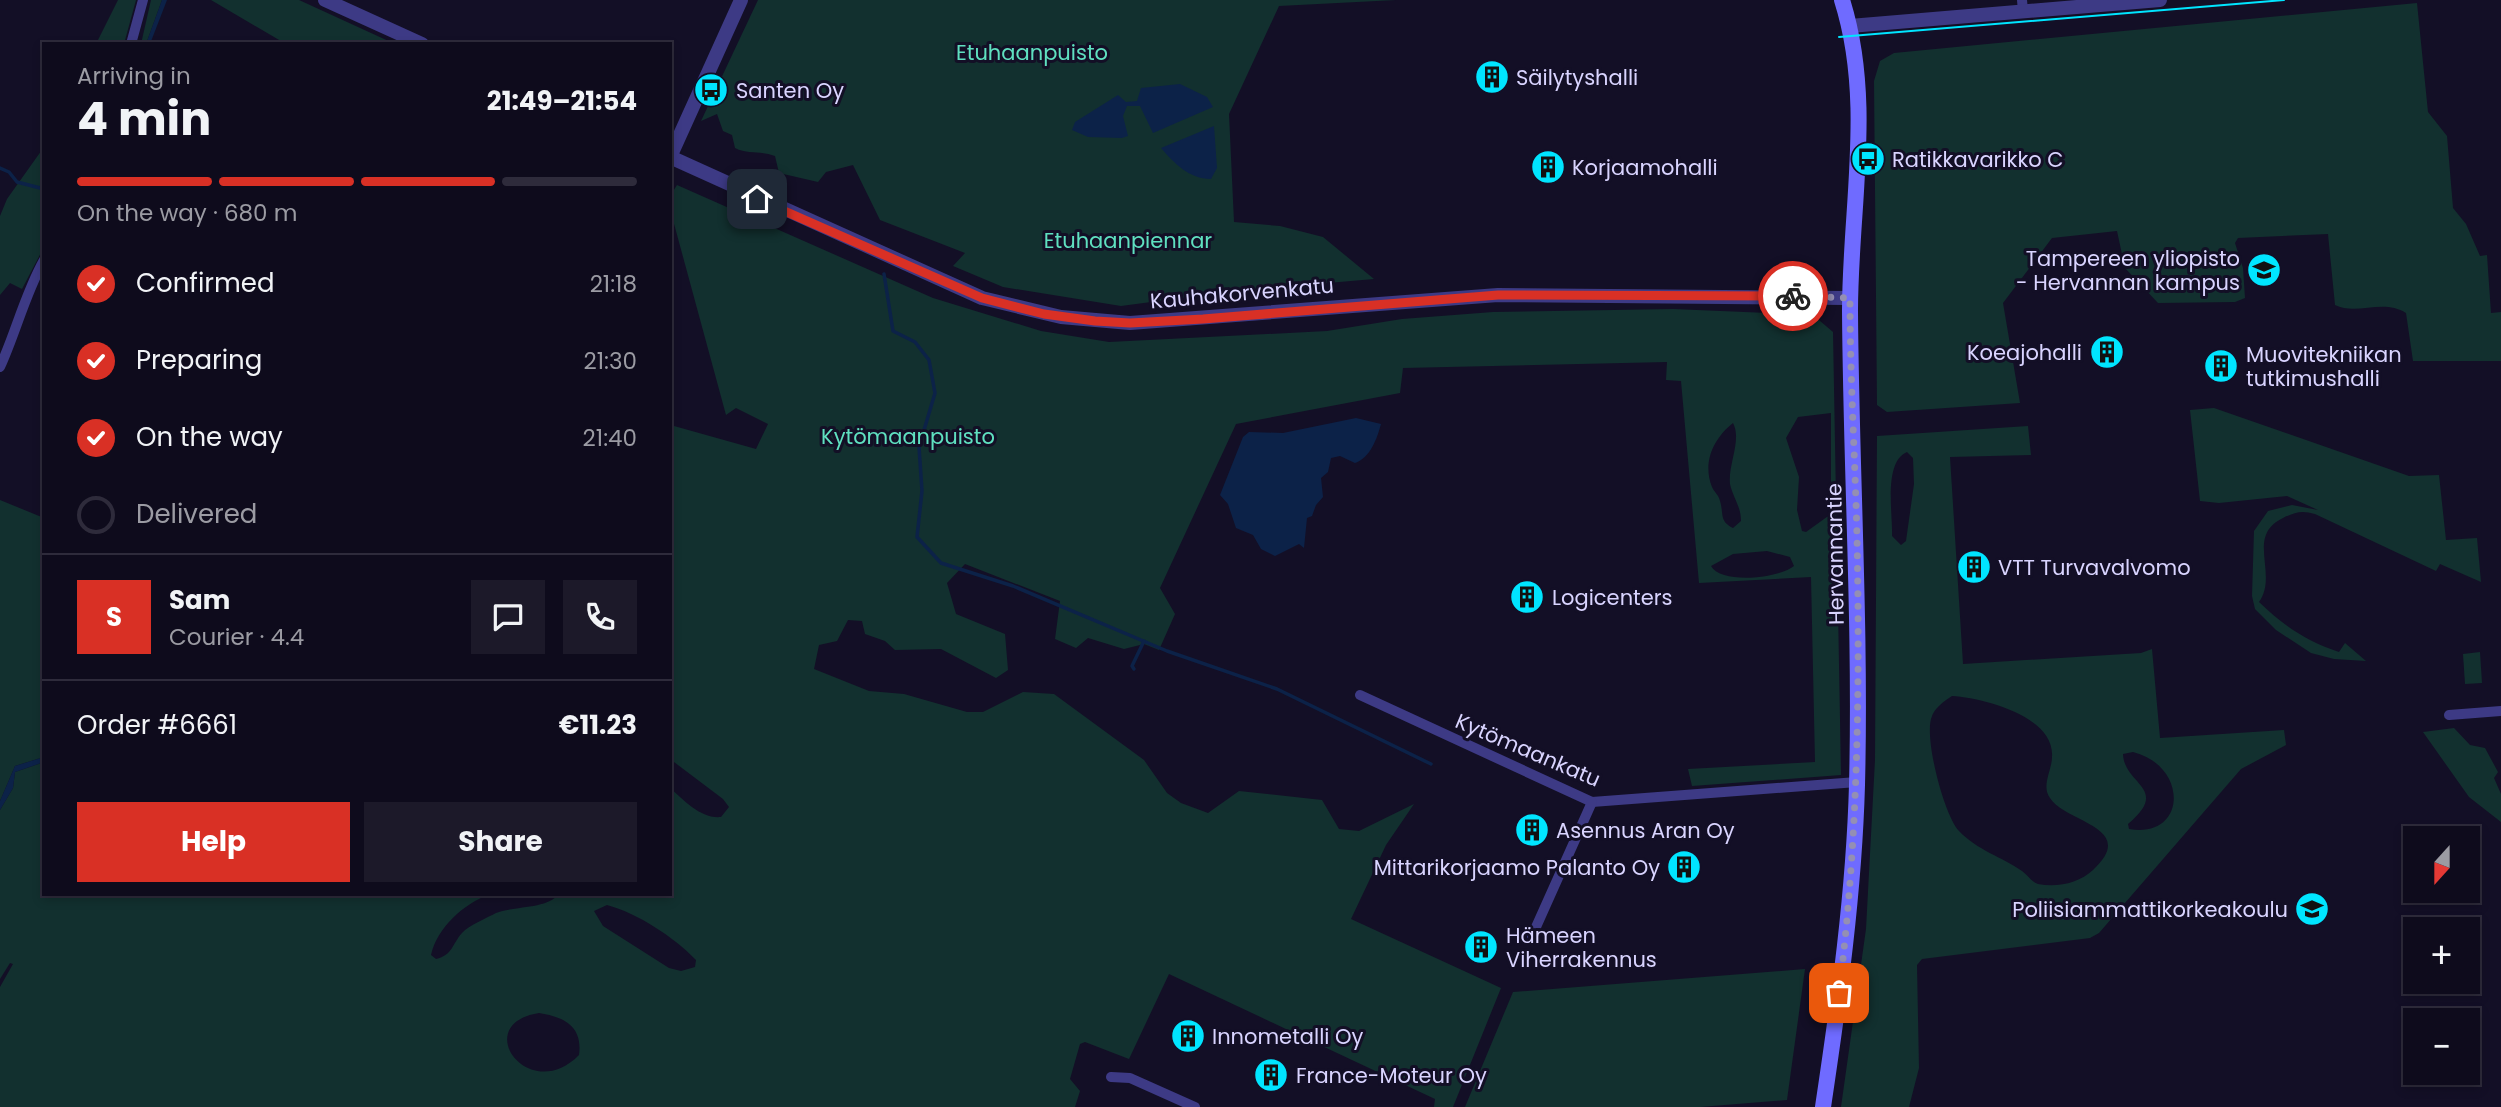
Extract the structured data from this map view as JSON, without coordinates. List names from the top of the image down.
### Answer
{
  "streets": {
    "main road": ["Hervannantie"],
    "street": ["Kauhakorvenkatu", "Kytömaankatu"]
  },
  "crossings": [
    ["Kauhakorvenkatu", "Hervannantie"],
    ["Hervannantie", "Kytömaankatu"]
  ],
  "parks": ["Etuhaanpuisto", "Etuhaanpiennar", "Kytömaanpuisto"],
  "places": {
    "building": [
      "Säilytyshalli",
      "Korjaamohalli",
      "Koeajohalli",
      "Muovitekniikan tutkimushalli",
      "VTT Turvavalvomo",
      "Logicenters",
      "Asennus Aran Oy",
      "Mittarikorjaamo Palanto Oy",
      "Hämeen Viherrakennus",
      "Innometalli Oy",
      "France-Moteur Oy"
    ],
    "bus stop": ["Santen Oy", "Ratikkavarikko C"],
    "school or university": ["Tampereen yliopisto - Hervannan kampus", "Poliisiammattikorkeakoulu"]
  },
  "north": "bottom",
  "page": {
    "heading": ["4 min", "Arriving in", "21:49–21:54"],
    "panel": [
      "Sam",
      "Courier · 4.4",
      "Order #6661",
      "€11.23"
    ],
    "bar": "On the way · 680 m",
    "list": [
      ["Confirmed", "21:18"],
      ["Preparing", "21:30"],
      ["On the way", "21:40"],
      "Delivered"
    ],
    "round": "S",
    "buttons": ["Help", "Share"],
    "map_buttons": ["+", "−"]
  }
}
